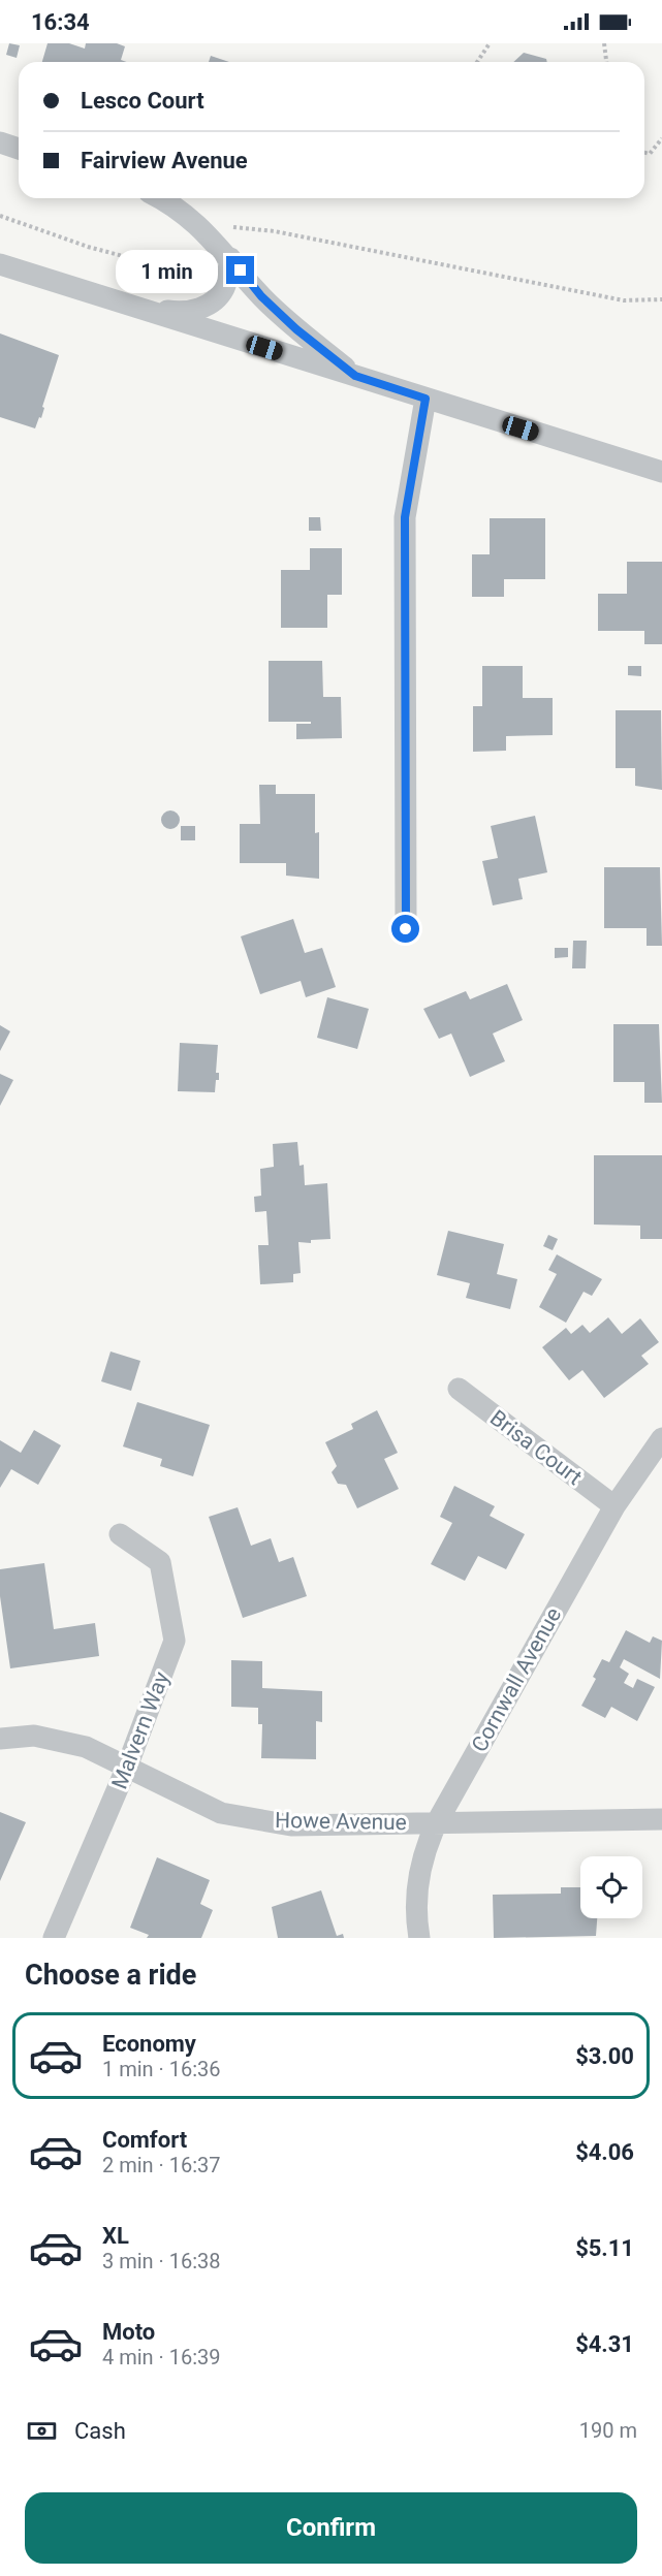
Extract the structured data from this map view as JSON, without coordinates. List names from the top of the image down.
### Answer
{
  "streets": {
    "street": [
      "Brisa Court",
      "Cornwall Avenue",
      "Malvern Way",
      "Howe Avenue"
    ]
  },
  "crossings": [
    ["Brisa Court", "Cornwall Avenue"],
    ["Cornwall Avenue", "Howe Avenue"],
    ["Malvern Way", "Howe Avenue"]
  ],
  "page": {
    "status": "16:34",
    "banner": ["Lesco Court", "Fairview Avenue"],
    "bubble": "1 min",
    "heading": "Choose a ride",
    "list": [
      {
        "name": "Economy",
        "note": "1 min · 16:36",
        "value": "$3.00"
      },
      {
        "name": "Comfort",
        "note": "2 min · 16:37",
        "value": "$4.06"
      },
      {
        "name": "XL",
        "note": "3 min · 16:38",
        "value": "$5.11"
      },
      {
        "name": "Moto",
        "note": "4 min · 16:39",
        "value": "$4.31"
      }
    ],
    "pay": ["Cash", "190 m"],
    "buttons": "Confirm"
  }
}
